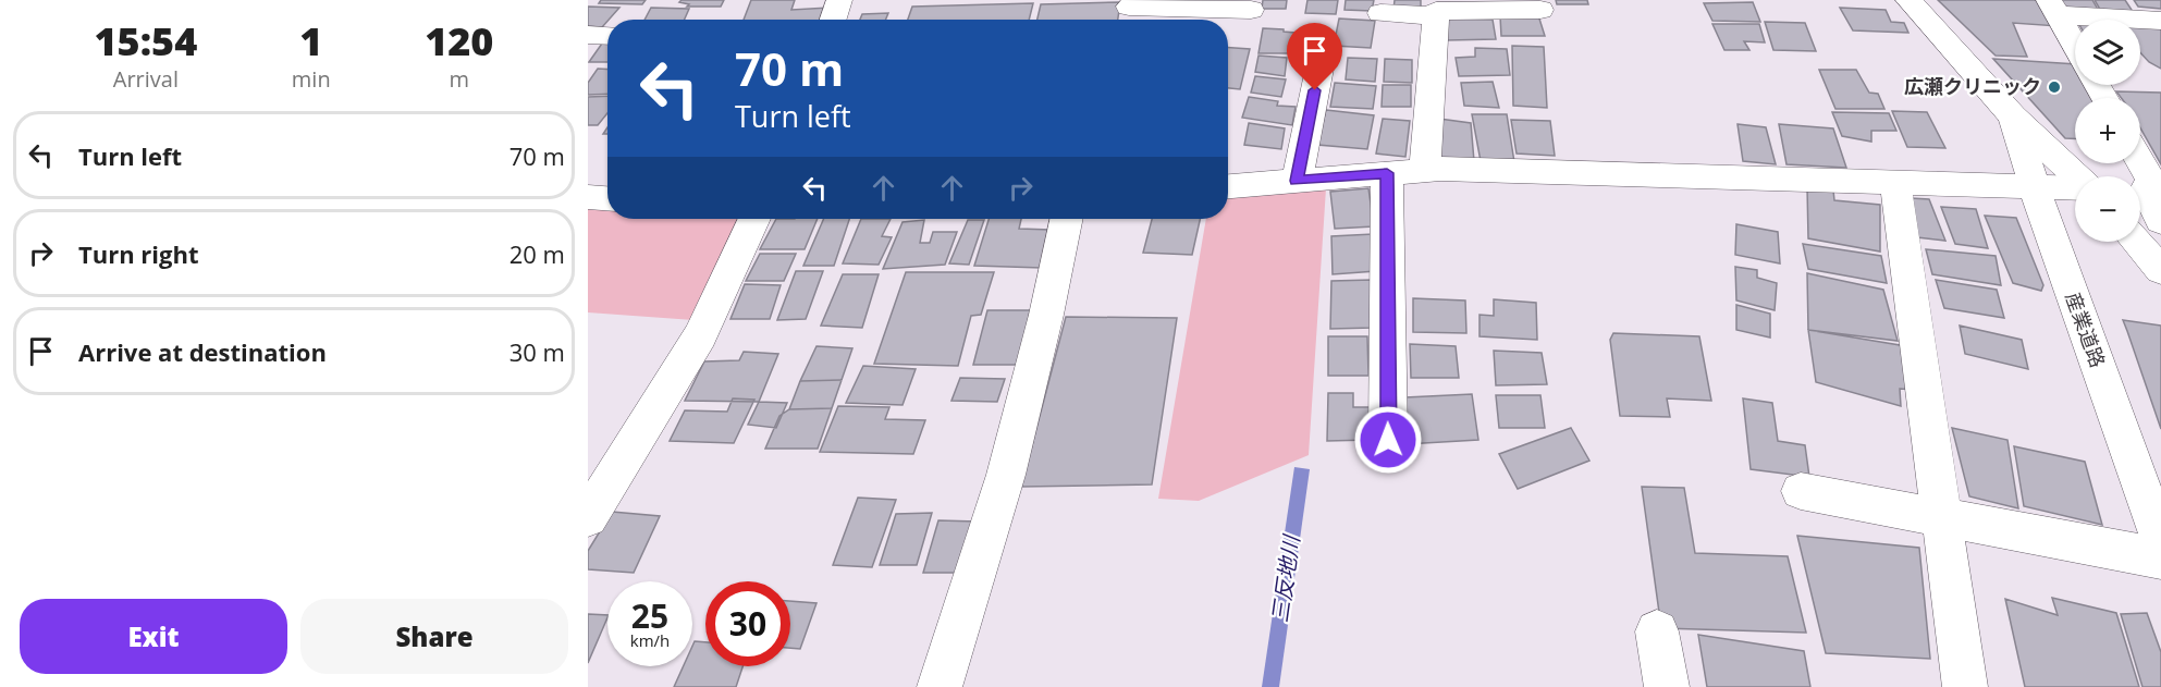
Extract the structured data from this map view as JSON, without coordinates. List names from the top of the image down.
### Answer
{
  "streets": {
    "street": ["産業道路"]
  },
  "water": ["三反地川"],
  "places": ["広瀬クリニック"],
  "page": {
    "eta": [
      "15:54",
      "Arrival",
      "1",
      "min",
      "120",
      "m"
    ],
    "map_buttons": ["+", "−"],
    "turn": ["70 m", "Turn left"],
    "list": [
      {
        "name": "Turn left",
        "value": "70 m"
      },
      {
        "name": "Turn right",
        "value": "20 m"
      },
      {
        "name": "Arrive at destination",
        "value": "30 m"
      }
    ],
    "speed": "25 km/h",
    "limit": "30",
    "buttons": ["Exit", "Share"]
  }
}
